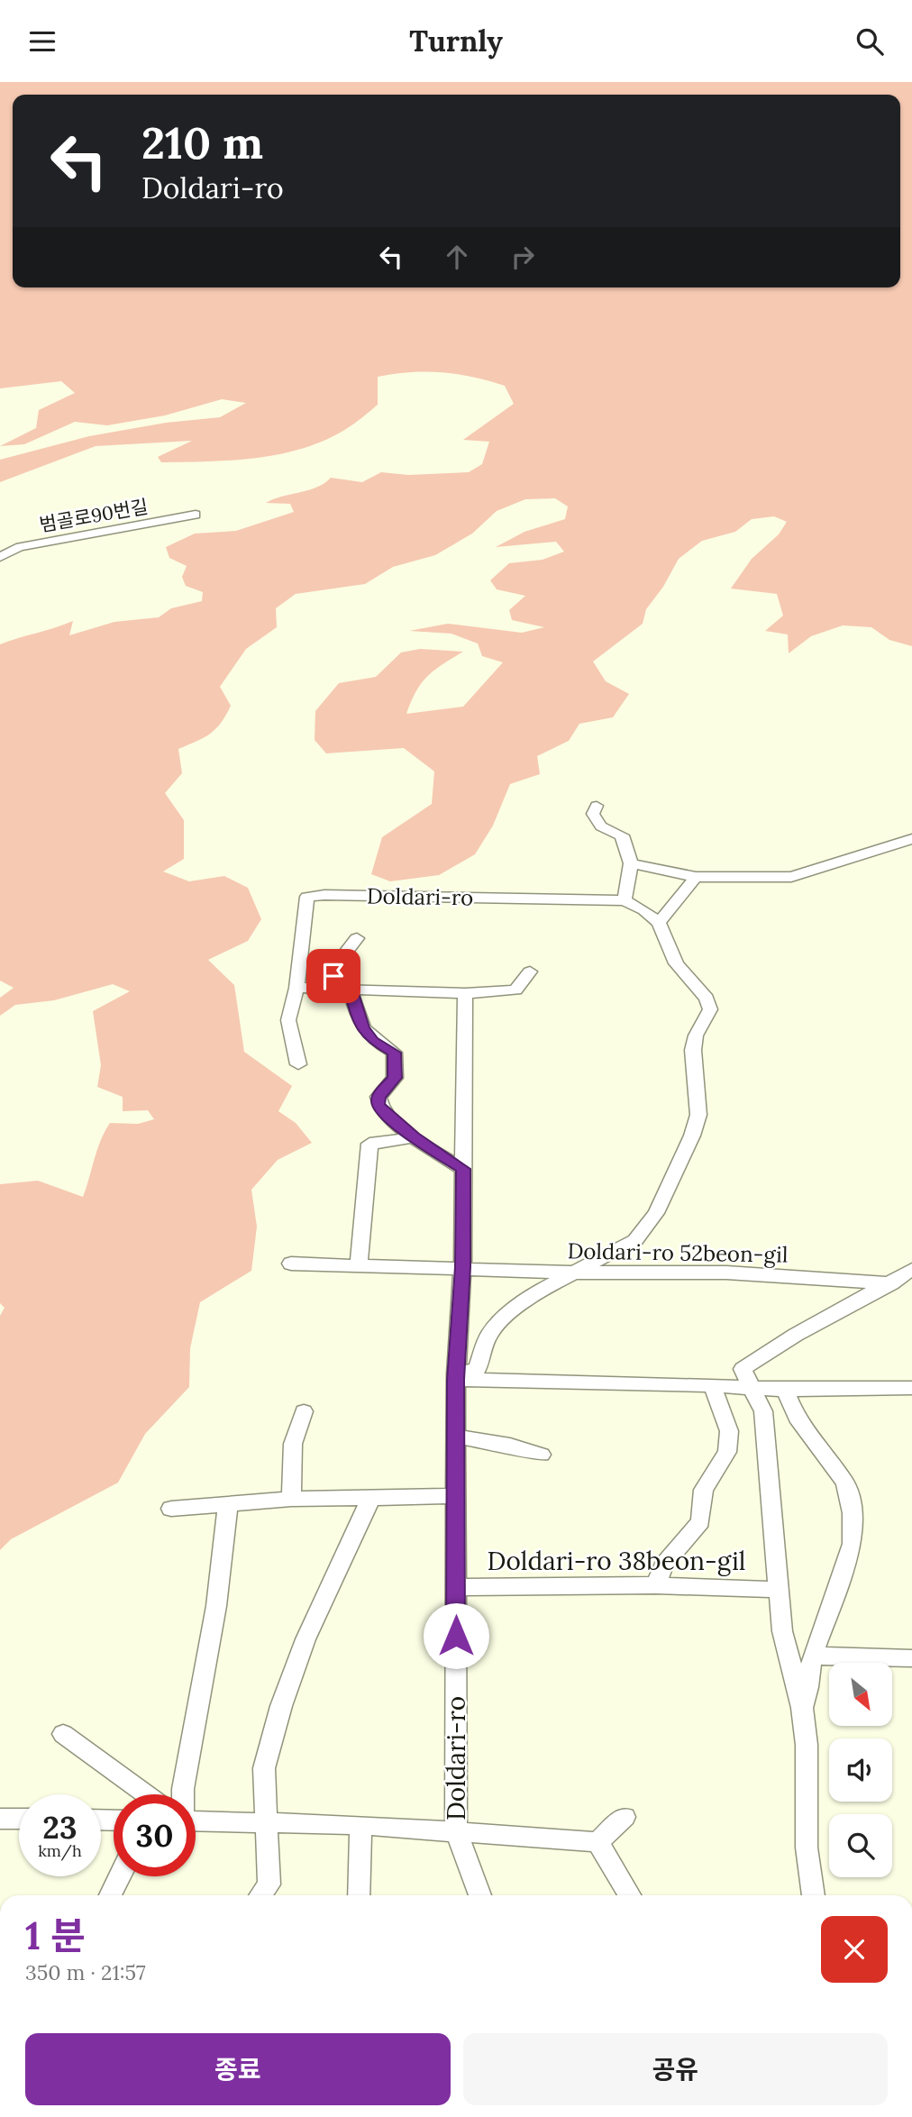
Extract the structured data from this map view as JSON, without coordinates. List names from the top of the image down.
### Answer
{
  "streets": {
    "street": [
      "범골로90번길",
      "Doldari-ro",
      "Doldari-ro 52beon-gil",
      "Doldari-ro 38beon-gil"
    ]
  },
  "crossings": [
    ["Doldari-ro", "Doldari-ro 52beon-gil"],
    ["Doldari-ro", "Doldari-ro 38beon-gil"]
  ],
  "north": "bottom right",
  "page": {
    "header": "Turnly",
    "turn": ["210 m", "Doldari-ro"],
    "speed": "23 km/h",
    "limit": "30",
    "heading": ["1 분", "350 m · 21:57"],
    "buttons": ["종료", "공유"]
  }
}
